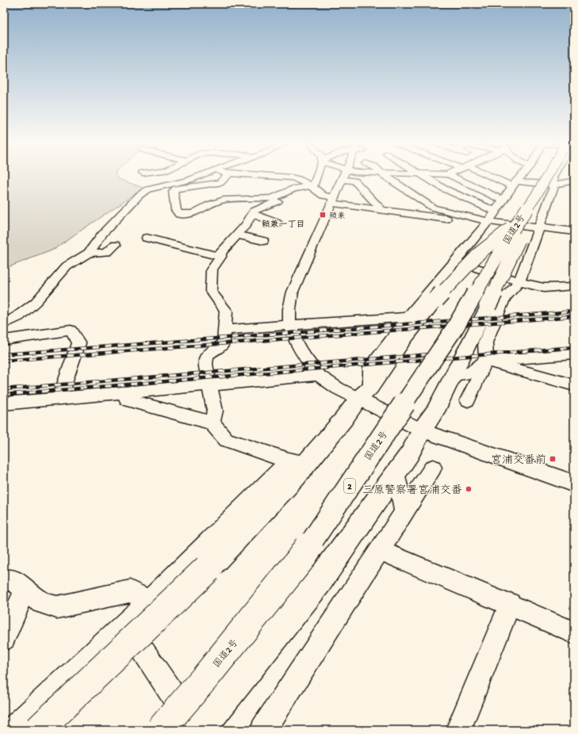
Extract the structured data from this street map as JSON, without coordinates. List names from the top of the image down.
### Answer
{
  "streets": {
    "highway": ["国道2号", "2"]
  },
  "districts": ["頼兼一丁目"],
  "places": {
    "transit": ["頼兼", "宮浦交番前"],
    "other": ["三原警察署宮浦交番"]
  }
}
